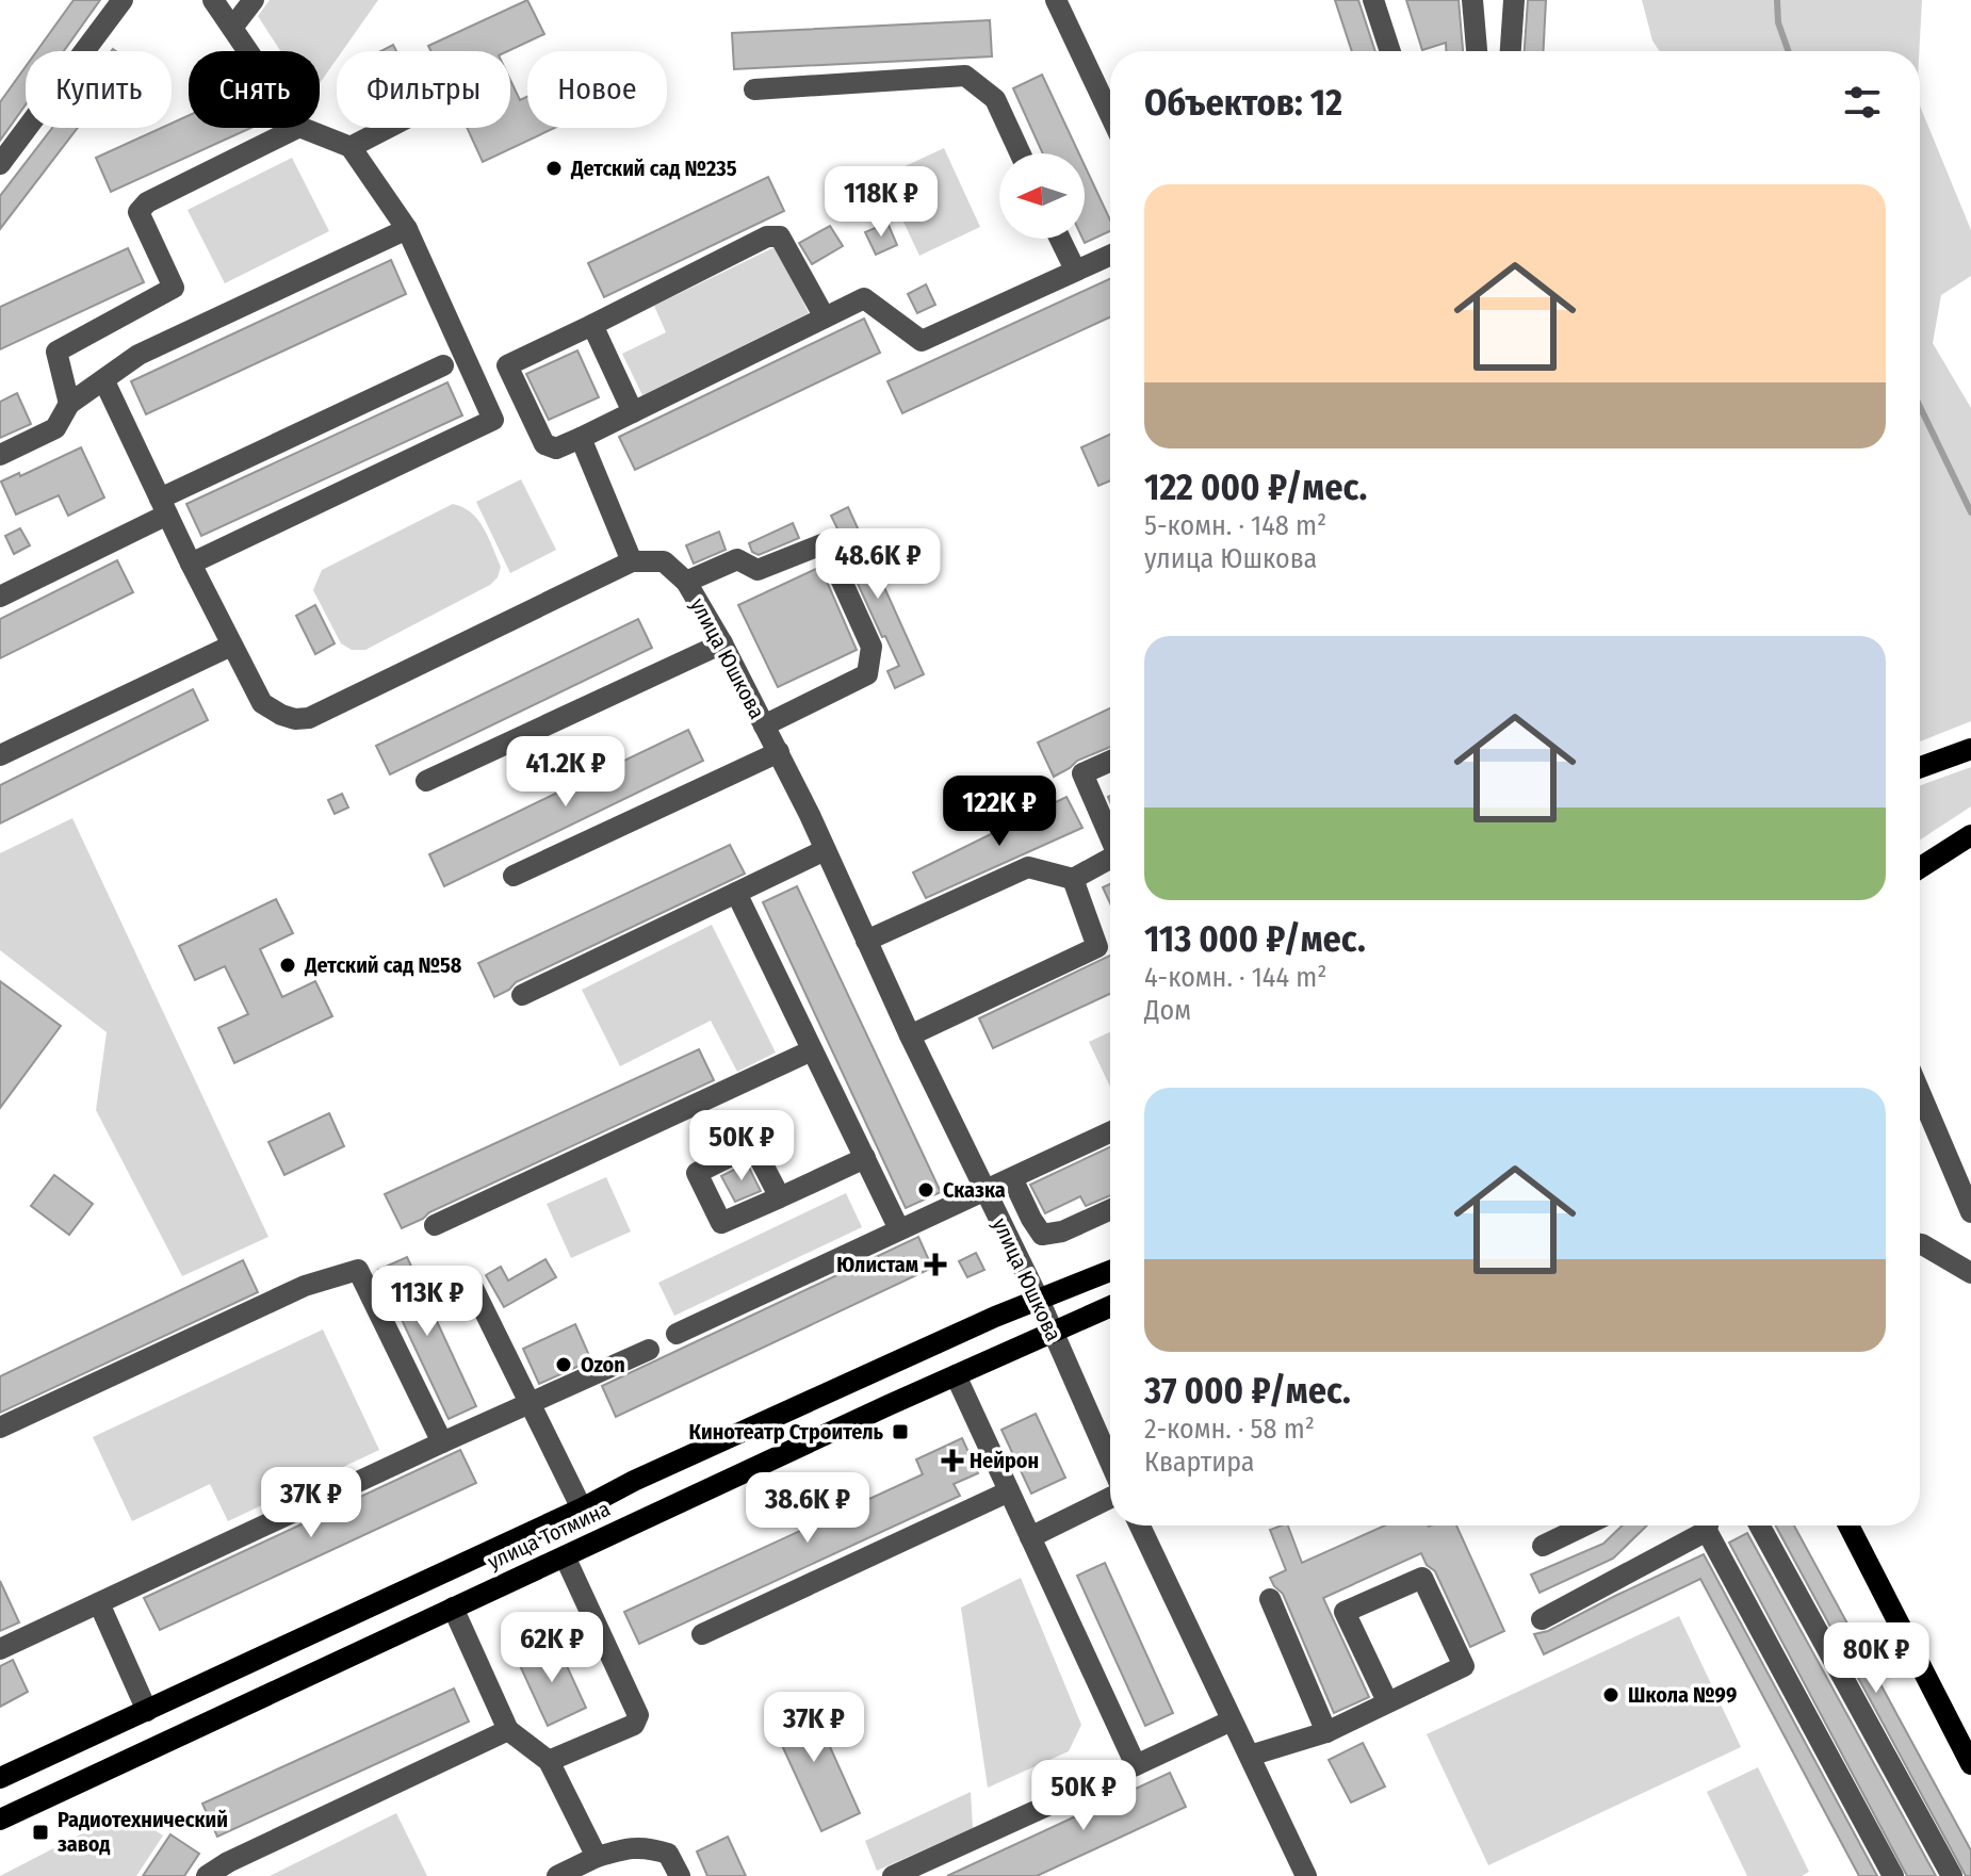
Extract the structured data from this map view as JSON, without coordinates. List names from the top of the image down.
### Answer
{
  "streets": {
    "main road": ["улица Тотмина"],
    "street": ["улица Юшкова"]
  },
  "crossings": [
    ["улица Юшкова", "улица Тотмина"]
  ],
  "places": {
    "other": [
      "Детский сад №235",
      "Детский сад №58",
      "Сказка",
      "Ozon",
      "Школа №99"
    ],
    "health": ["Юлистам", "Нейрон"],
    "transit": ["Кинотеатр Строитель", "Радиотехнический завод"]
  },
  "north": "left",
  "page": {
    "chip": [
      "Купить",
      "Снять",
      "Фильтры",
      "Новое"
    ],
    "heading": "Объектов: 12",
    "list": [
      {
        "name": "122 000 ₽/мес.",
        "note": "5-комн. · 148 m² · улица Юшкова"
      },
      {
        "name": "113 000 ₽/мес.",
        "note": "4-комн. · 144 m² · Дом"
      },
      {
        "name": "37 000 ₽/мес.",
        "note": "2-комн. · 58 m² · Квартира"
      }
    ],
    "price": [
      "118K ₽",
      "48.6K ₽",
      "41.2K ₽",
      "122K ₽",
      "50K ₽",
      "113K ₽",
      "37K ₽",
      "38.6K ₽",
      "62K ₽",
      "80K ₽",
      "37K ₽",
      "50K ₽"
    ]
  }
}
